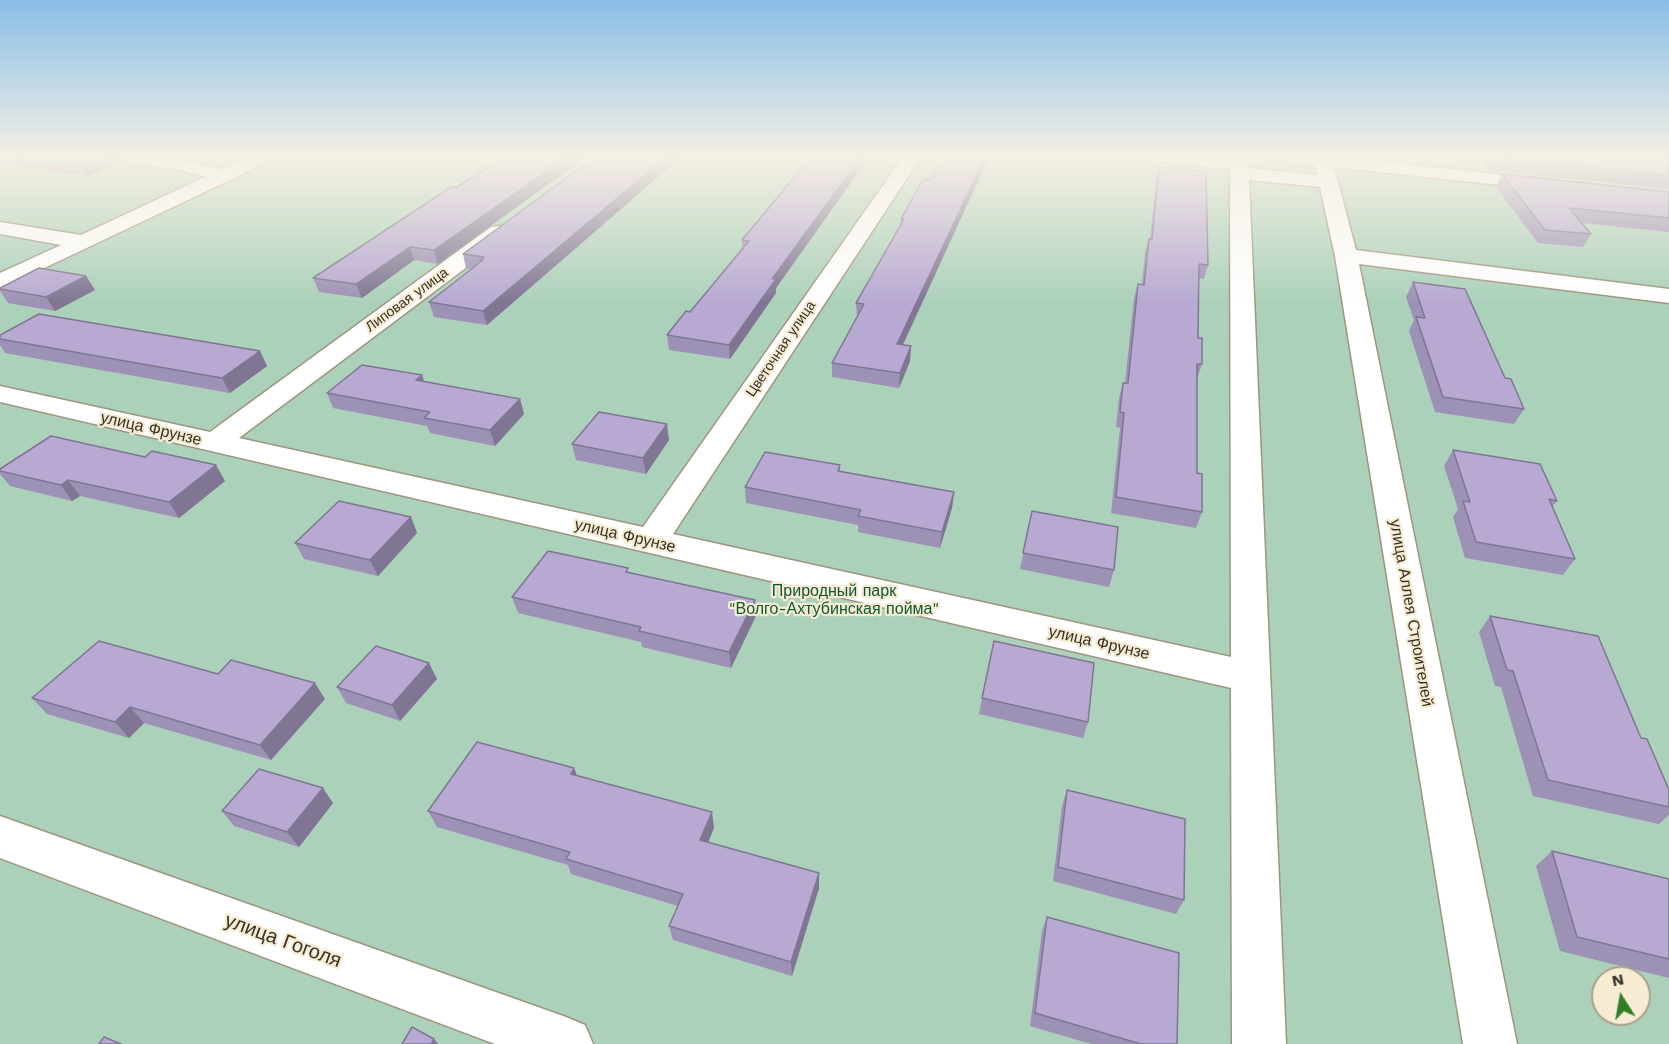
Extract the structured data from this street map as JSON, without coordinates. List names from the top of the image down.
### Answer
{
  "streets": {
    "street": [
      "Липовая улица",
      "Цветочная улица",
      "улица Фрунзе",
      "улица Аллея Строителей",
      "улица Гоголя"
    ]
  },
  "crossings": [
    ["Липовая улица", "улица Фрунзе"],
    ["Цветочная улица", "улица Фрунзе"]
  ],
  "parks": ["Природный парк \"Волго-Ахтубинская пойма\""],
  "north": "top"
}
